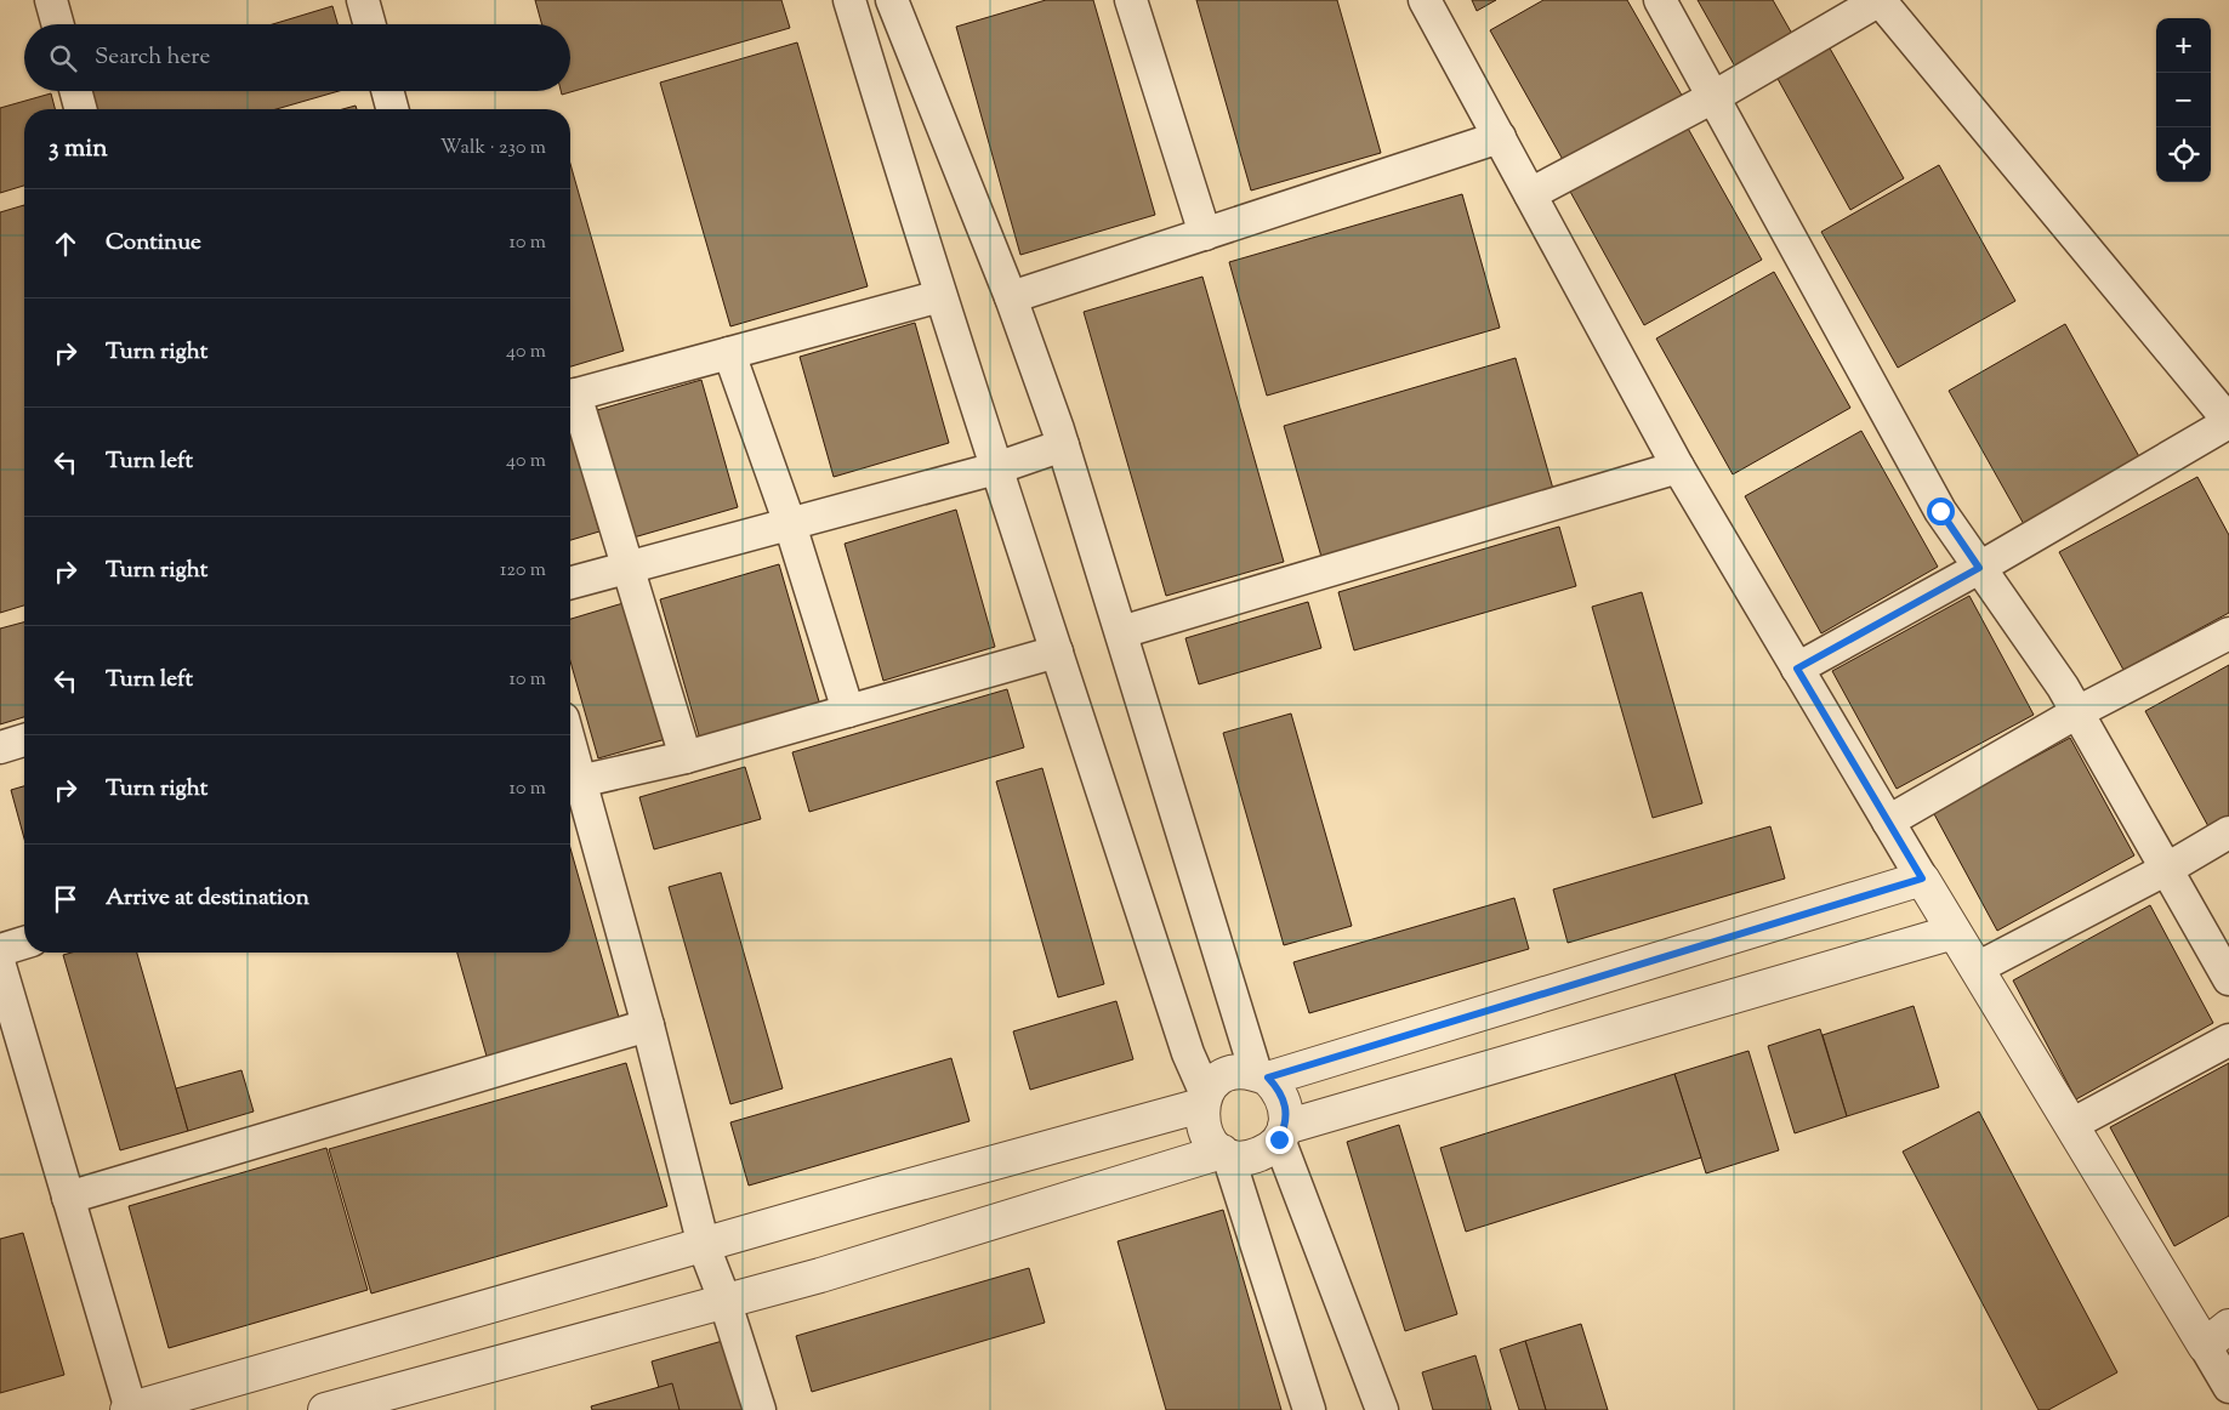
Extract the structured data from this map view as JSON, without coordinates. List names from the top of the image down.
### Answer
{
  "page": {
    "map_buttons": ["+", "−"],
    "search": "Search here",
    "heading": ["3 min", "Walk · 230 m"],
    "list": [
      ["Continue", "10 m"],
      ["Turn right", "40 m"],
      ["Turn left", "40 m"],
      ["Turn right", "120 m"],
      ["Turn left", "10 m"],
      ["Turn right", "10 m"],
      "Arrive at destination"
    ]
  }
}
